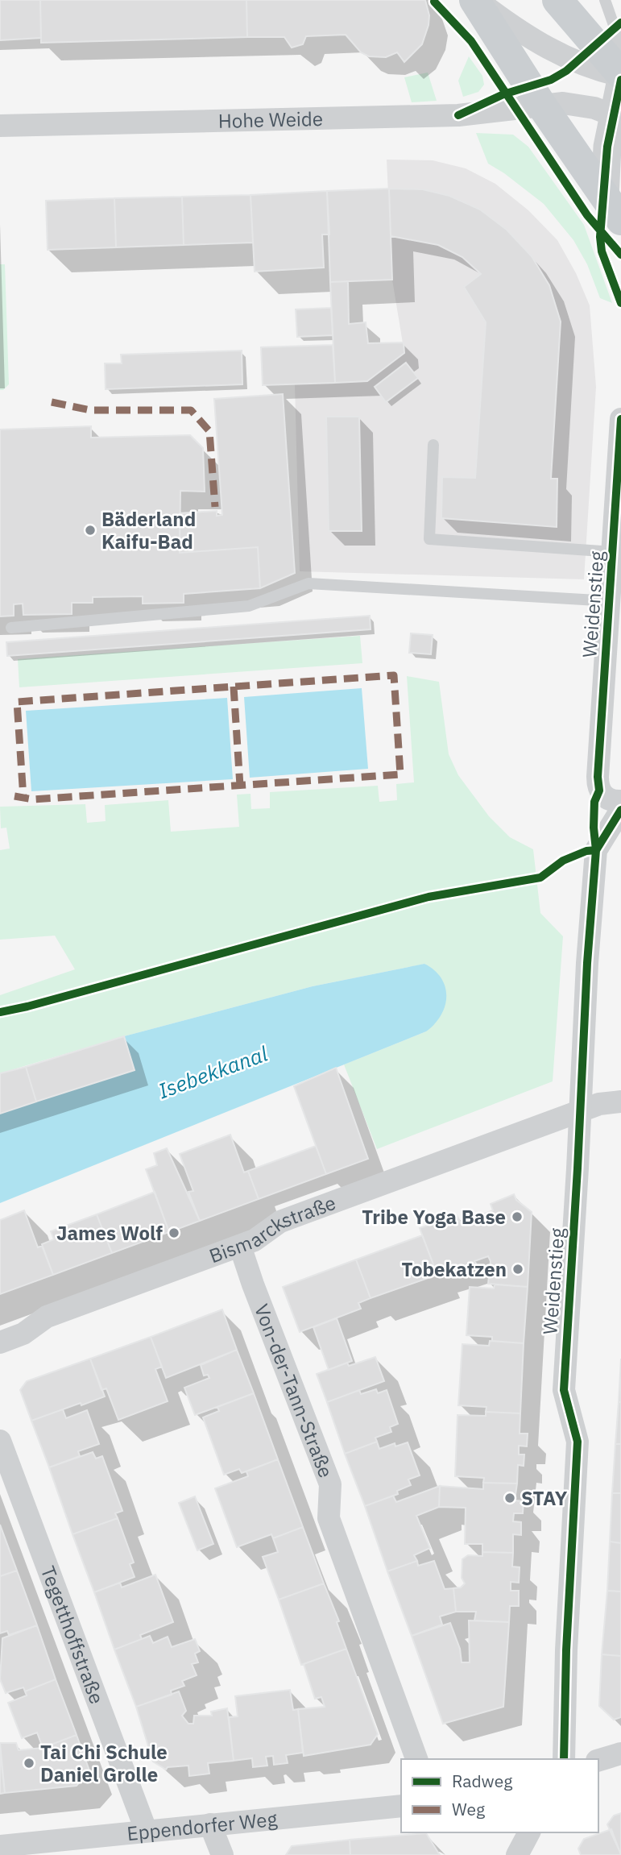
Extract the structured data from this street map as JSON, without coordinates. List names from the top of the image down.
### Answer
{
  "streets": {
    "street": [
      "Hohe Weide",
      "Weidenstieg",
      "Bismarckstraße",
      "Von-der-Tann-Straße",
      "Tegetthoffstraße",
      "Eppendorfer Weg"
    ]
  },
  "crossings": [
    ["Weidenstieg", "Bismarckstraße"],
    ["Bismarckstraße", "Von-der-Tann-Straße"],
    ["Tegetthoffstraße", "Eppendorfer Weg"]
  ],
  "water": ["Isebekkanal"],
  "places": [
    "Bäderland Kaifu-Bad",
    "Tribe Yoga Base",
    "James Wolf",
    "Tobekatzen",
    "STAY",
    "Tai Chi Schule Daniel Grolle"
  ],
  "legend": ["Radweg", "Weg"]
}
